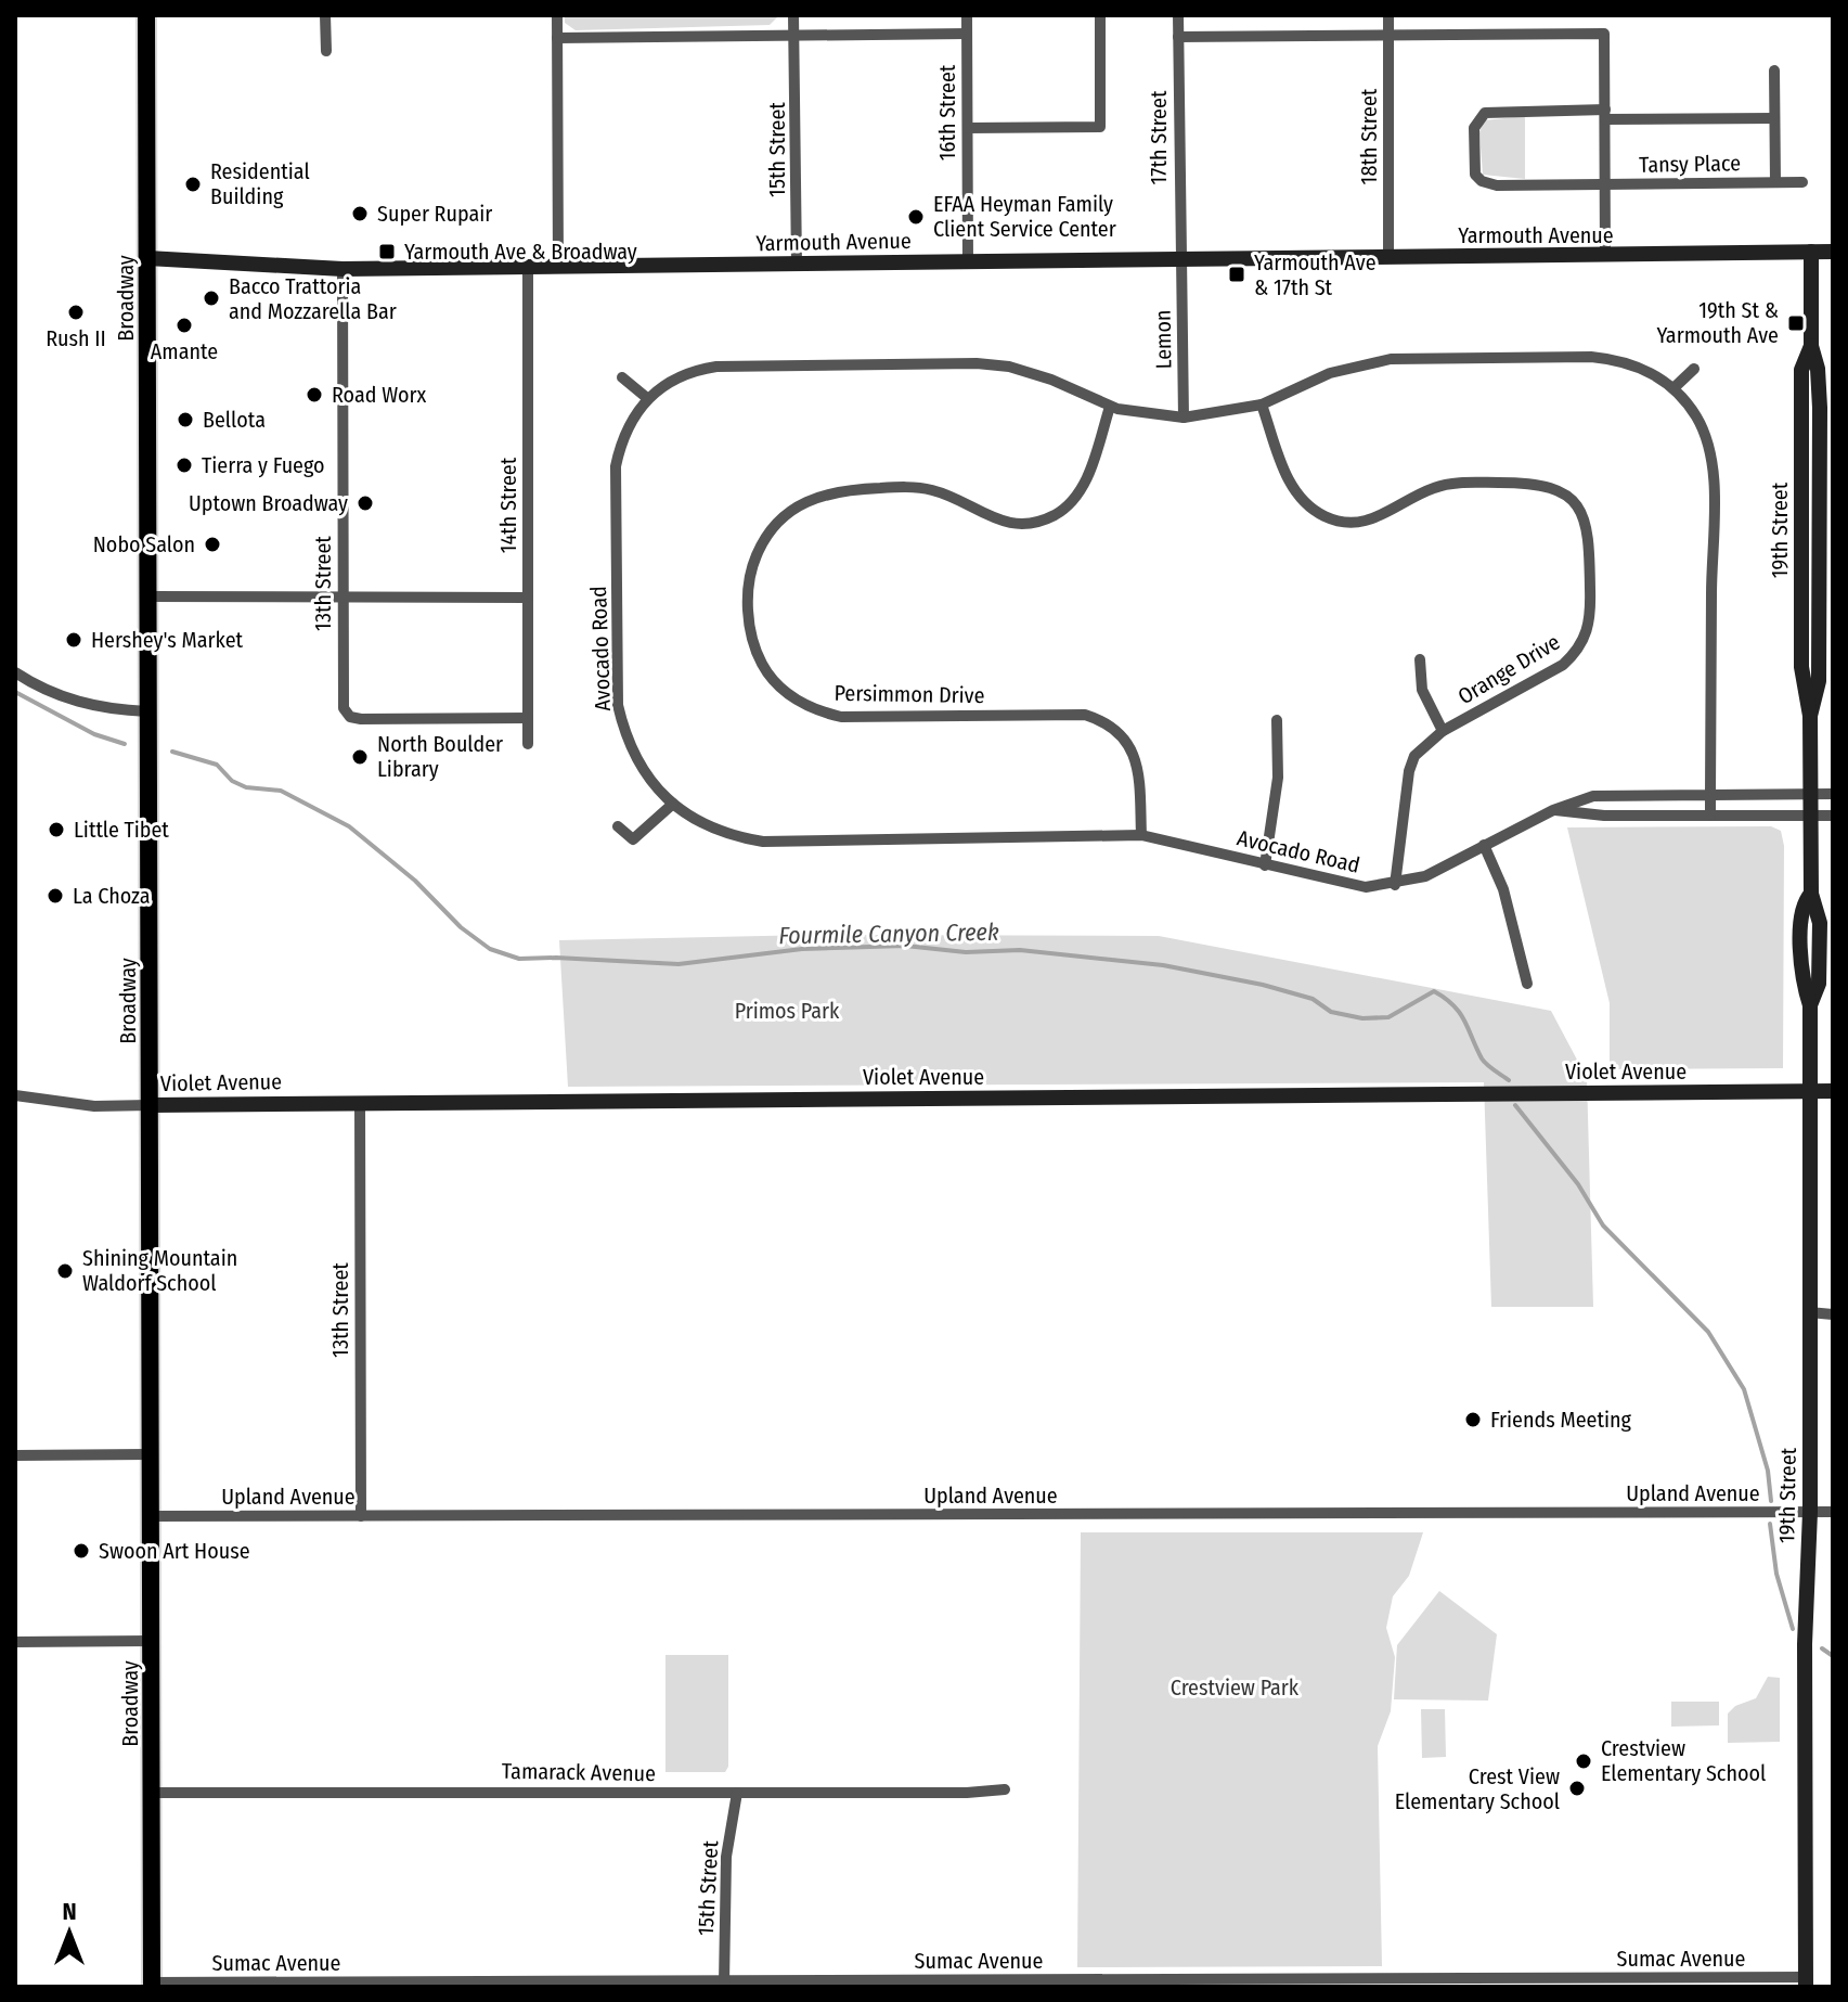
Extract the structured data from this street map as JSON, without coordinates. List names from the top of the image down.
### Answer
{
  "streets": {
    "main road": ["Broadway"],
    "street": [
      "16th Street",
      "18th Street",
      "17th Street",
      "15th Street",
      "Tansy Place",
      "Yarmouth Avenue",
      "Lemon",
      "14th Street",
      "19th Street",
      "13th Street",
      "Avocado Road",
      "Orange Drive",
      "Persimmon Drive",
      "Violet Avenue",
      "Upland Avenue",
      "Tamarack Avenue",
      "Sumac Avenue"
    ]
  },
  "crossings": [
    ["16th Street", "Yarmouth Avenue"],
    ["18th Street", "Yarmouth Avenue"],
    ["17th Street", "Yarmouth Avenue"],
    ["17th Street", "Lemon"],
    ["15th Street", "Yarmouth Avenue"],
    ["15th Street", "Tamarack Avenue"],
    ["15th Street", "Sumac Avenue"],
    ["Yarmouth Avenue", "Broadway"],
    ["Yarmouth Avenue", "Lemon"],
    ["Yarmouth Avenue", "14th Street"],
    ["Yarmouth Avenue", "19th Street"],
    ["Yarmouth Avenue", "13th Street"],
    ["Broadway", "Violet Avenue"],
    ["Broadway", "Upland Avenue"],
    ["Broadway", "Tamarack Avenue"],
    ["Broadway", "Sumac Avenue"],
    ["Lemon", "Avocado Road"],
    ["14th Street", "13th Street"],
    ["19th Street", "Avocado Road"],
    ["19th Street", "Violet Avenue"],
    ["19th Street", "Upland Avenue"],
    ["19th Street", "Sumac Avenue"],
    ["13th Street", "Violet Avenue"],
    ["13th Street", "Upland Avenue"],
    ["Avocado Road", "Orange Drive"],
    ["Avocado Road", "Persimmon Drive"]
  ],
  "water": ["Fourmile Canyon Creek"],
  "parks": ["Primos Park", "Crestview Park"],
  "places": {
    "other": [
      "Residential Building",
      "Super Rupair",
      "EFAA Heyman Family Client Service Center",
      "Bacco Trattoria and Mozzarella Bar",
      "Rush II",
      "Amante",
      "Road Worx",
      "Bellota",
      "Tierra y Fuego",
      "Uptown Broadway",
      "Nobo Salon",
      "Hershey's Market",
      "North Boulder Library",
      "Little Tibet",
      "La Choza",
      "Shining Mountain Waldorf School",
      "Friends Meeting",
      "Swoon Art House",
      "Crestview Elementary School",
      "Crest View Elementary School"
    ],
    "transit": ["Yarmouth Ave & Broadway", "Yarmouth Ave & 17th St", "19th St & Yarmouth Ave"]
  },
  "north": "top"
}
